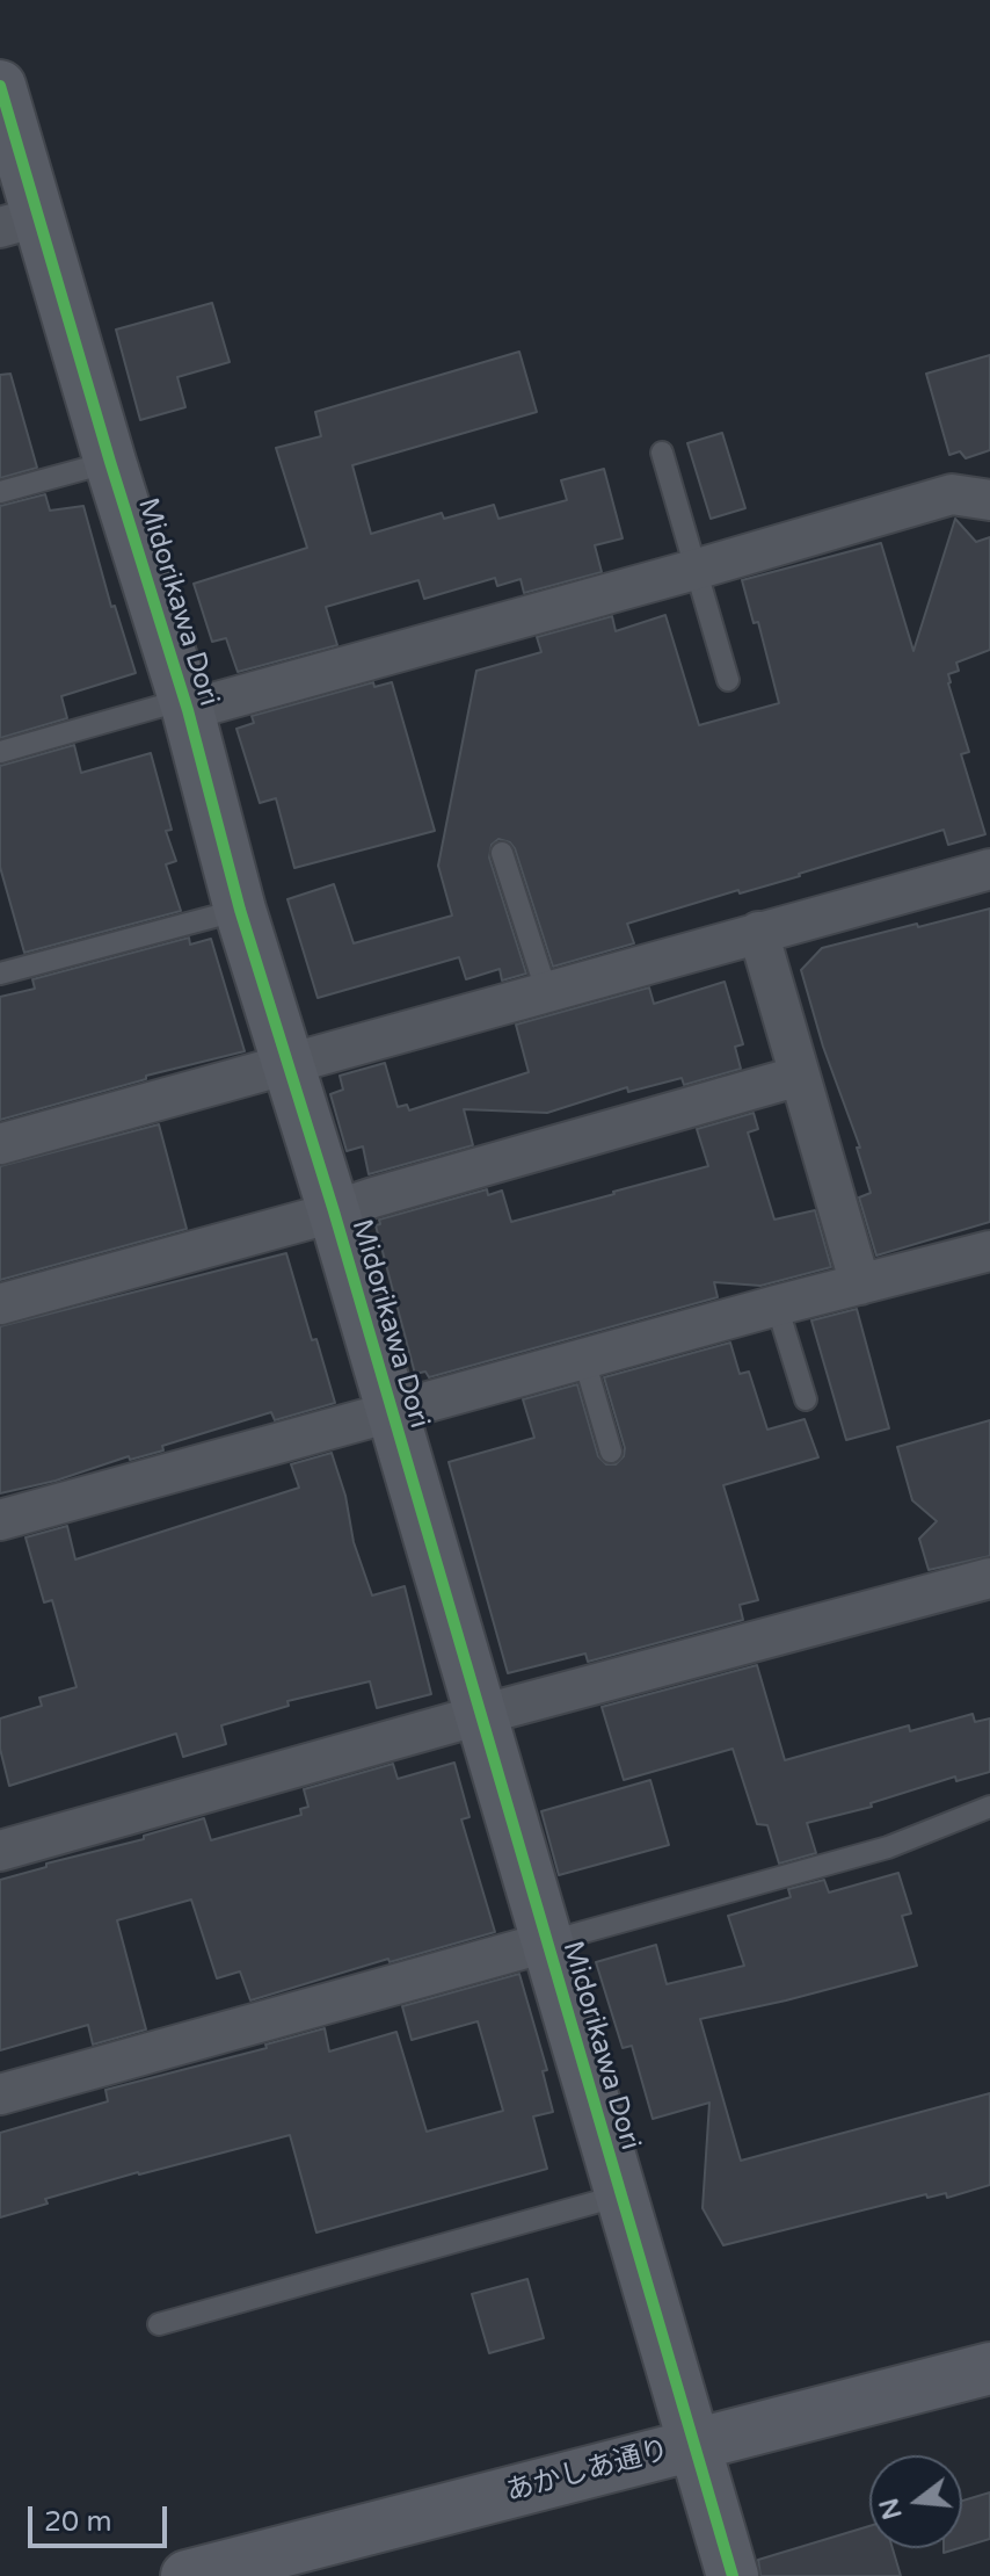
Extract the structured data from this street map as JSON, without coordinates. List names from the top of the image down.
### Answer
{
  "streets": {
    "street": ["Midorikawa Dori", "あかしあ通り"]
  },
  "crossings": [
    ["Midorikawa Dori", "あかしあ通り"]
  ],
  "scale_bar": "20 m",
  "north": "left"
}
